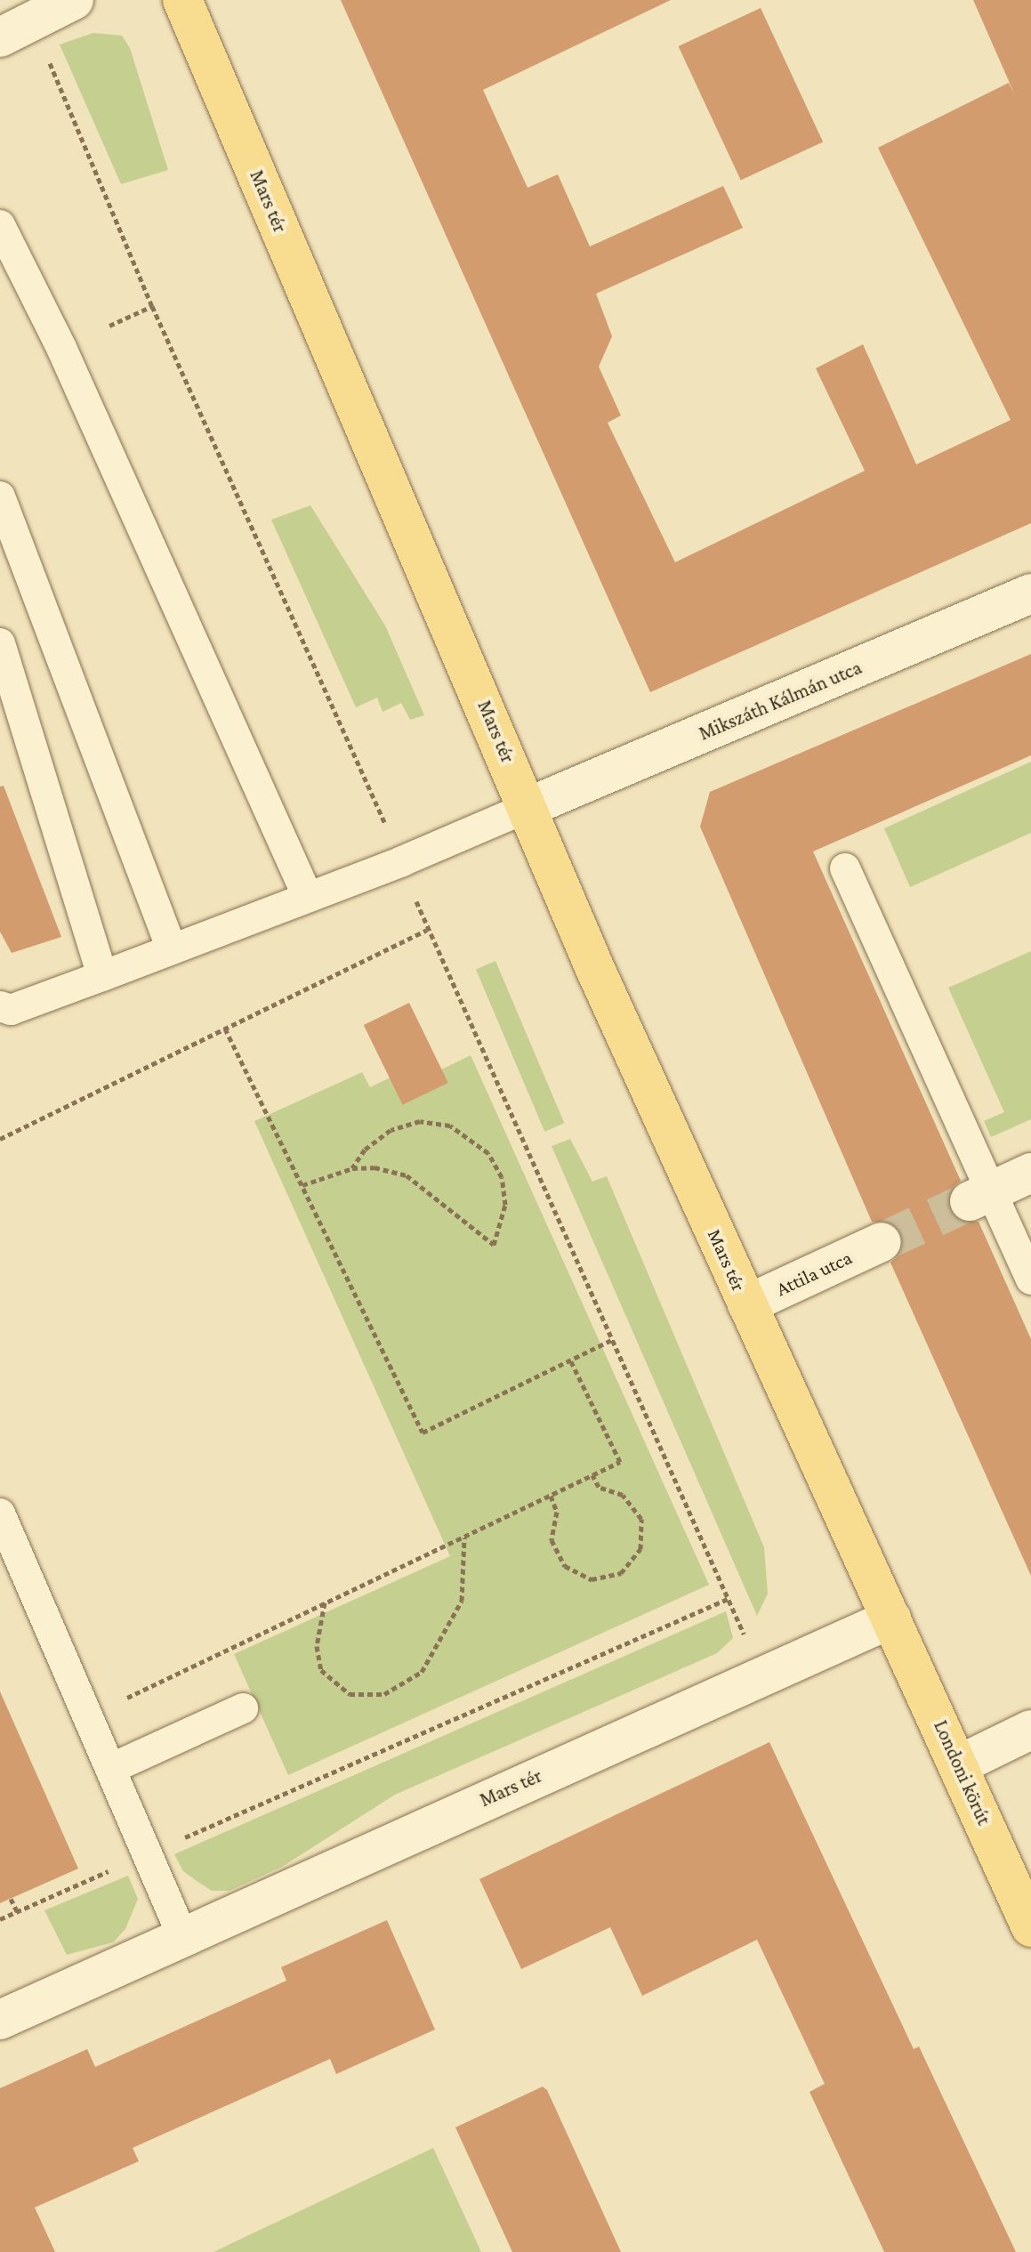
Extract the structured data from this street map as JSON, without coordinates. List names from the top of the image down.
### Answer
{
  "streets": {
    "main road": ["Mars tér", "Londoni körút"],
    "street": ["Mikszáth Kálmán utca", "Attila utca"]
  },
  "crossings": [
    ["Mars tér", "Mikszáth Kálmán utca"],
    ["Mars tér", "Attila utca"],
    ["Mars tér", "Londoni körút"]
  ]
}
